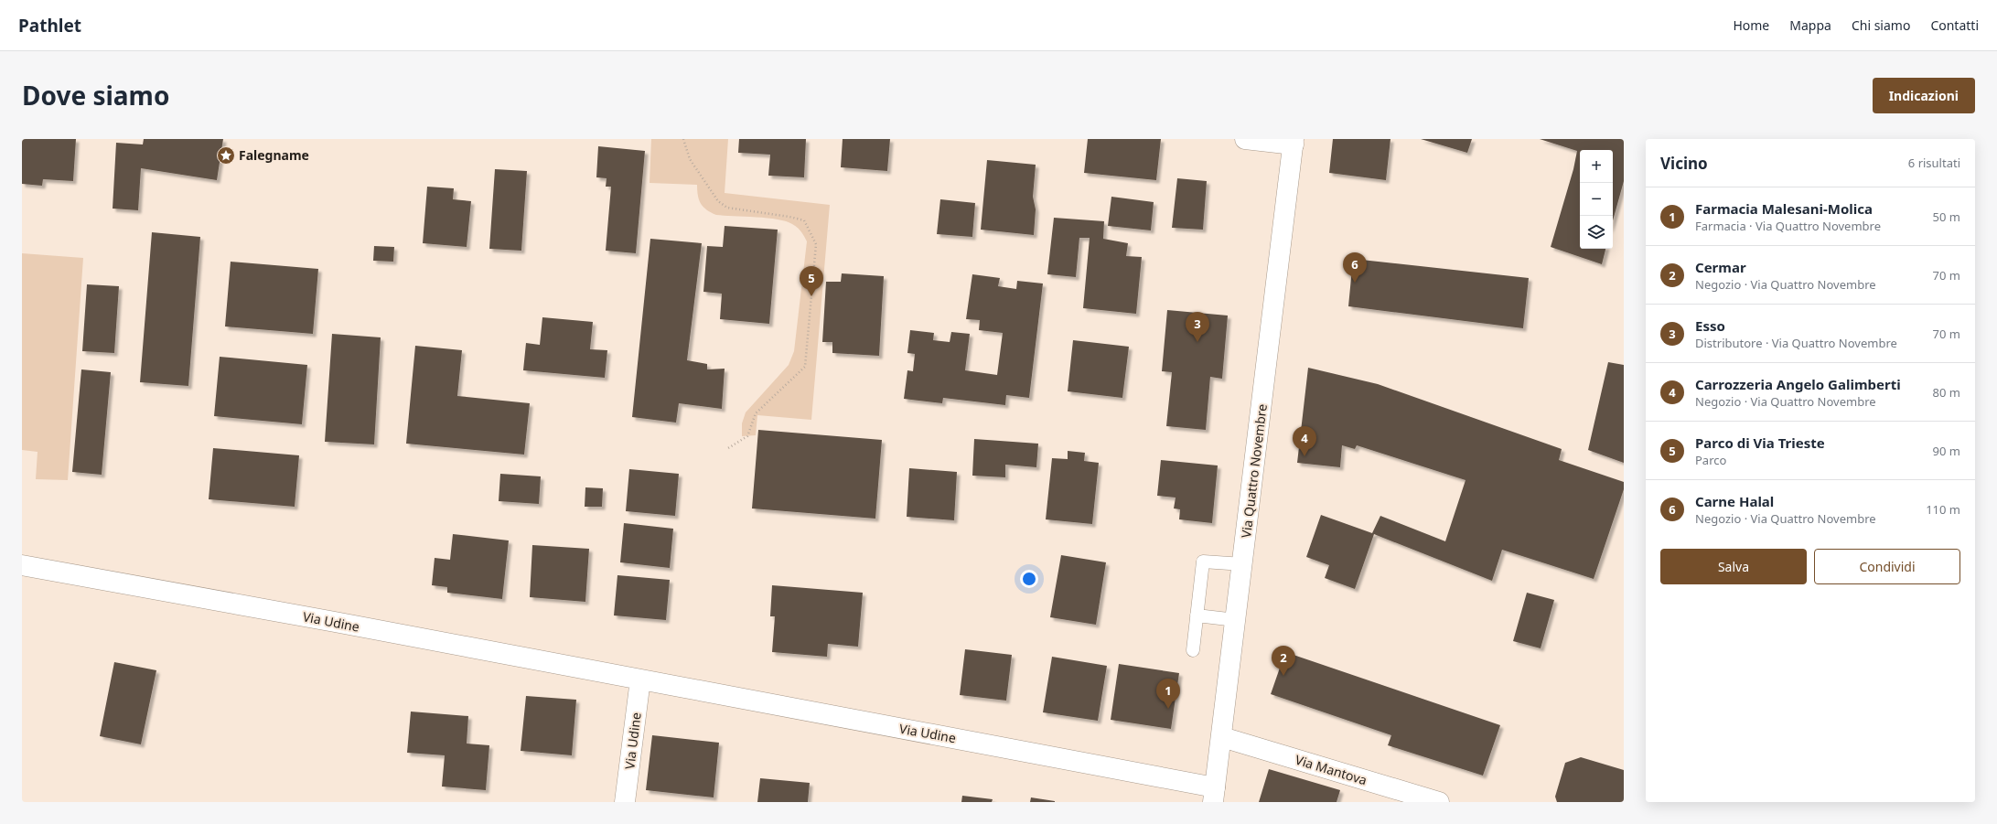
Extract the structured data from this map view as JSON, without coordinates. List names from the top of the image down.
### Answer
{
  "streets": {
    "street": ["Via Quattro Novembre", "Via Udine", "Via Mantova"]
  },
  "crossings": [
    ["Via Quattro Novembre", "Via Udine"],
    ["Via Quattro Novembre", "Via Mantova"]
  ],
  "places": {
    "place": ["Falegname"]
  },
  "page": {
    "header": "Pathlet",
    "nav": [
      "Home",
      "Mappa",
      "Chi siamo",
      "Contatti"
    ],
    "title": "Dove siamo",
    "buttons": [
      "Indicazioni",
      ["Salva", "Condividi"]
    ],
    "heading": ["Vicino", "6 risultati"],
    "map_buttons": ["+", "−"],
    "list": [
      {
        "mark": "1",
        "name": "Farmacia Malesani-Molica",
        "note": "Farmacia · Via Quattro Novembre",
        "value": "50 m"
      },
      {
        "mark": "2",
        "name": "Cermar",
        "note": "Negozio · Via Quattro Novembre",
        "value": "70 m"
      },
      {
        "mark": "3",
        "name": "Esso",
        "note": "Distributore · Via Quattro Novembre",
        "value": "70 m"
      },
      {
        "mark": "4",
        "name": "Carrozzeria Angelo Galimberti",
        "note": "Negozio · Via Quattro Novembre",
        "value": "80 m"
      },
      {
        "mark": "5",
        "name": "Parco di Via Trieste",
        "note": "Parco",
        "value": "90 m"
      },
      {
        "mark": "6",
        "name": "Carne Halal",
        "note": "Negozio · Via Quattro Novembre",
        "value": "110 m"
      }
    ],
    "pins": [
      "6",
      "5",
      "3",
      "4",
      "2",
      "1"
    ]
  }
}
